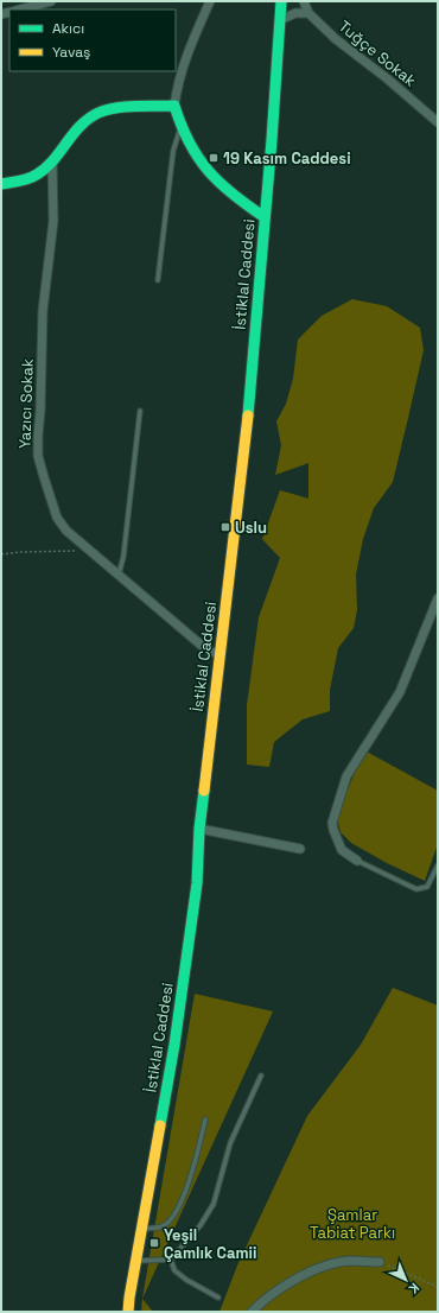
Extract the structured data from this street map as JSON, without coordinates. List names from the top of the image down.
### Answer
{
  "streets": {
    "main road": ["İstiklal Caddesi"],
    "street": ["Tuğçe Sokak", "Yazıcı Sokak"]
  },
  "crossings": [
    ["İstiklal Caddesi", "Yazıcı Sokak"]
  ],
  "parks": ["Şamlar Tabiat Parkı"],
  "places": {
    "transit": ["19 Kasım Caddesi", "Uslu", "Yeşil Çamlık Camii"]
  },
  "legend": ["Akıcı", "Yavaş"],
  "north": "bottom right"
}
